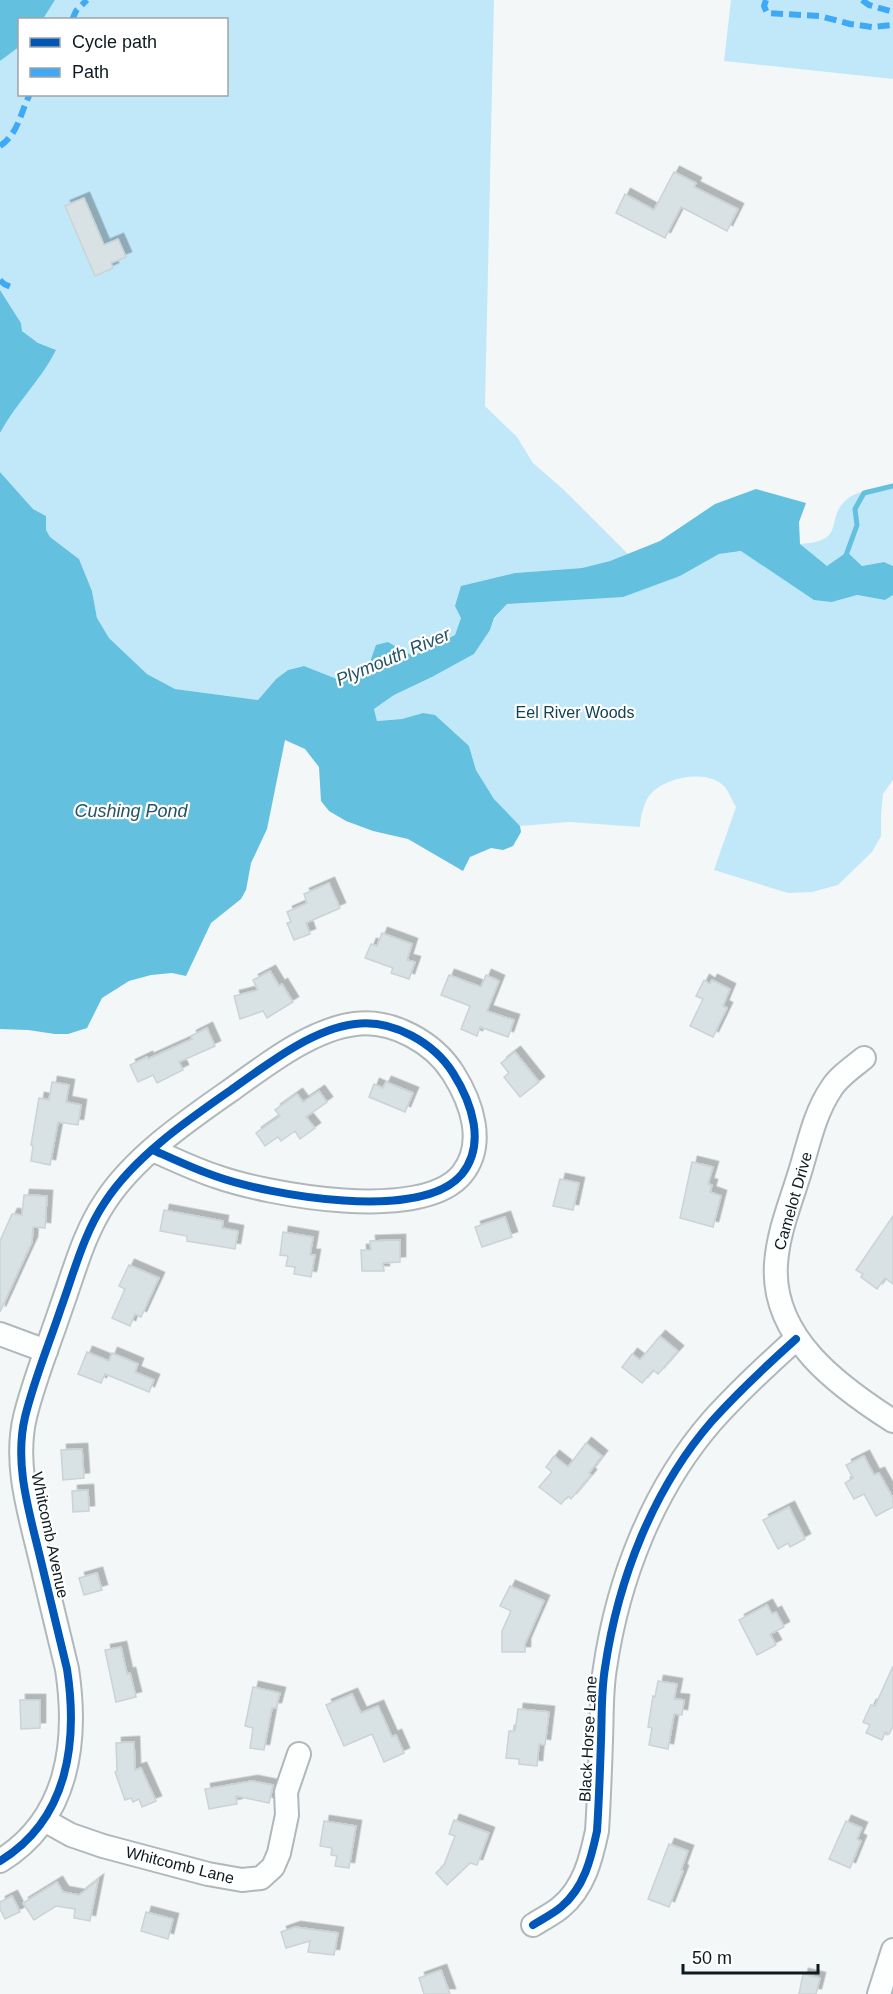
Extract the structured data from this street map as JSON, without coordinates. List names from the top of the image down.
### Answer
{
  "streets": {
    "street": [
      "Camelot Drive",
      "Whitcomb Avenue",
      "Black Horse Lane",
      "Whitcomb Lane"
    ]
  },
  "crossings": [
    ["Camelot Drive", "Black Horse Lane"],
    ["Whitcomb Avenue", "Whitcomb Lane"]
  ],
  "water": ["Plymouth River", "Cushing Pond"],
  "parks": ["Eel River Woods"],
  "legend": ["Cycle path", "Path"],
  "scale_bar": "50 m"
}
